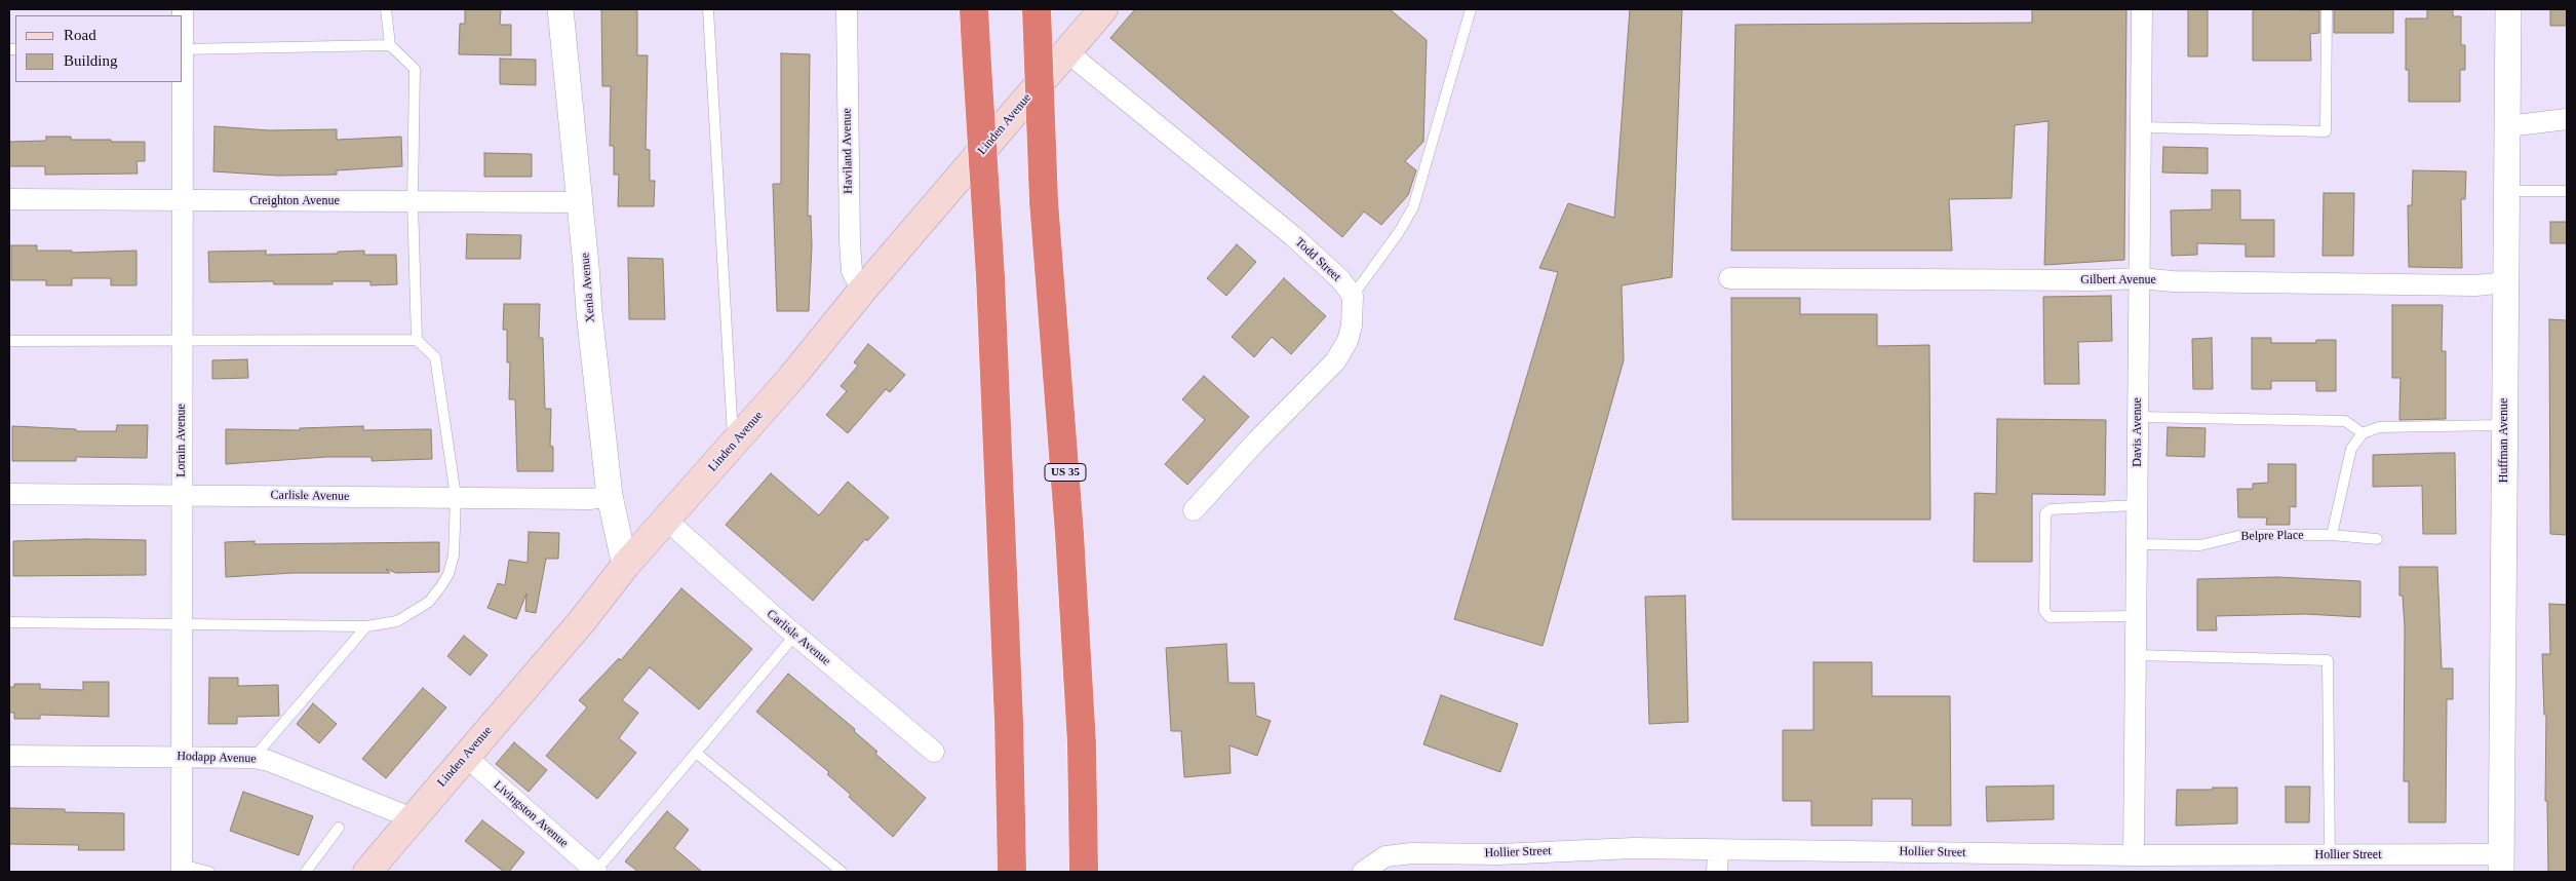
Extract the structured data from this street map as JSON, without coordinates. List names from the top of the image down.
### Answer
{
  "streets": {
    "highway": ["US 35"],
    "main road": ["Linden Avenue"],
    "street": [
      "Haviland Avenue",
      "Creighton Avenue",
      "Todd Street",
      "Gilbert Avenue",
      "Xenia Avenue",
      "Davis Avenue",
      "Lorain Avenue",
      "Huffman Avenue",
      "Carlisle Avenue",
      "Hodapp Avenue",
      "Livingston Avenue",
      "Hollier Street"
    ],
    "lane": ["Belpre Place"]
  },
  "crossings": [
    ["Linden Avenue", "Haviland Avenue"],
    ["Linden Avenue", "Todd Street"],
    ["Linden Avenue", "Xenia Avenue"],
    ["Linden Avenue", "Carlisle Avenue"],
    ["Linden Avenue", "Hodapp Avenue"],
    ["Linden Avenue", "Livingston Avenue"],
    ["Creighton Avenue", "Xenia Avenue"],
    ["Creighton Avenue", "Lorain Avenue"],
    ["Gilbert Avenue", "Davis Avenue"],
    ["Gilbert Avenue", "Huffman Avenue"],
    ["Xenia Avenue", "Carlisle Avenue"],
    ["Davis Avenue", "Belpre Place"],
    ["Davis Avenue", "Hollier Street"],
    ["Lorain Avenue", "Carlisle Avenue"],
    ["Lorain Avenue", "Hodapp Avenue"],
    ["Huffman Avenue", "Hollier Street"]
  ],
  "legend": ["Road", "Building"]
}
